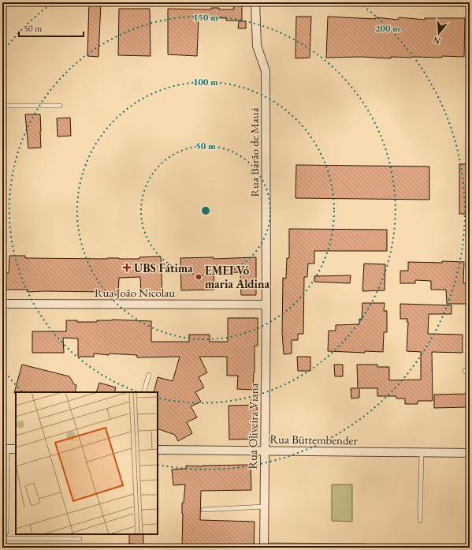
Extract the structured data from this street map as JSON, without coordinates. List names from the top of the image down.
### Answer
{
  "streets": {
    "street": [
      "Rua Barão de Mauá",
      "Rua João Nicolau",
      "Rua Oliveira Viana",
      "Rua Büttembender"
    ]
  },
  "crossings": [
    ["Rua Barão de Mauá", "Rua João Nicolau"],
    ["Rua Barão de Mauá", "Rua Oliveira Viana"],
    ["Rua João Nicolau", "Rua Oliveira Viana"],
    ["Rua Oliveira Viana", "Rua Büttembender"]
  ],
  "places": {
    "health": ["UBS Fátima"],
    "other": ["EMEI Vó maria Aldina"]
  },
  "scale_bar": "50 m",
  "north": "bottom",
  "rings": [
    "150 m",
    "200 m",
    "100 m",
    "50 m"
  ]
}
